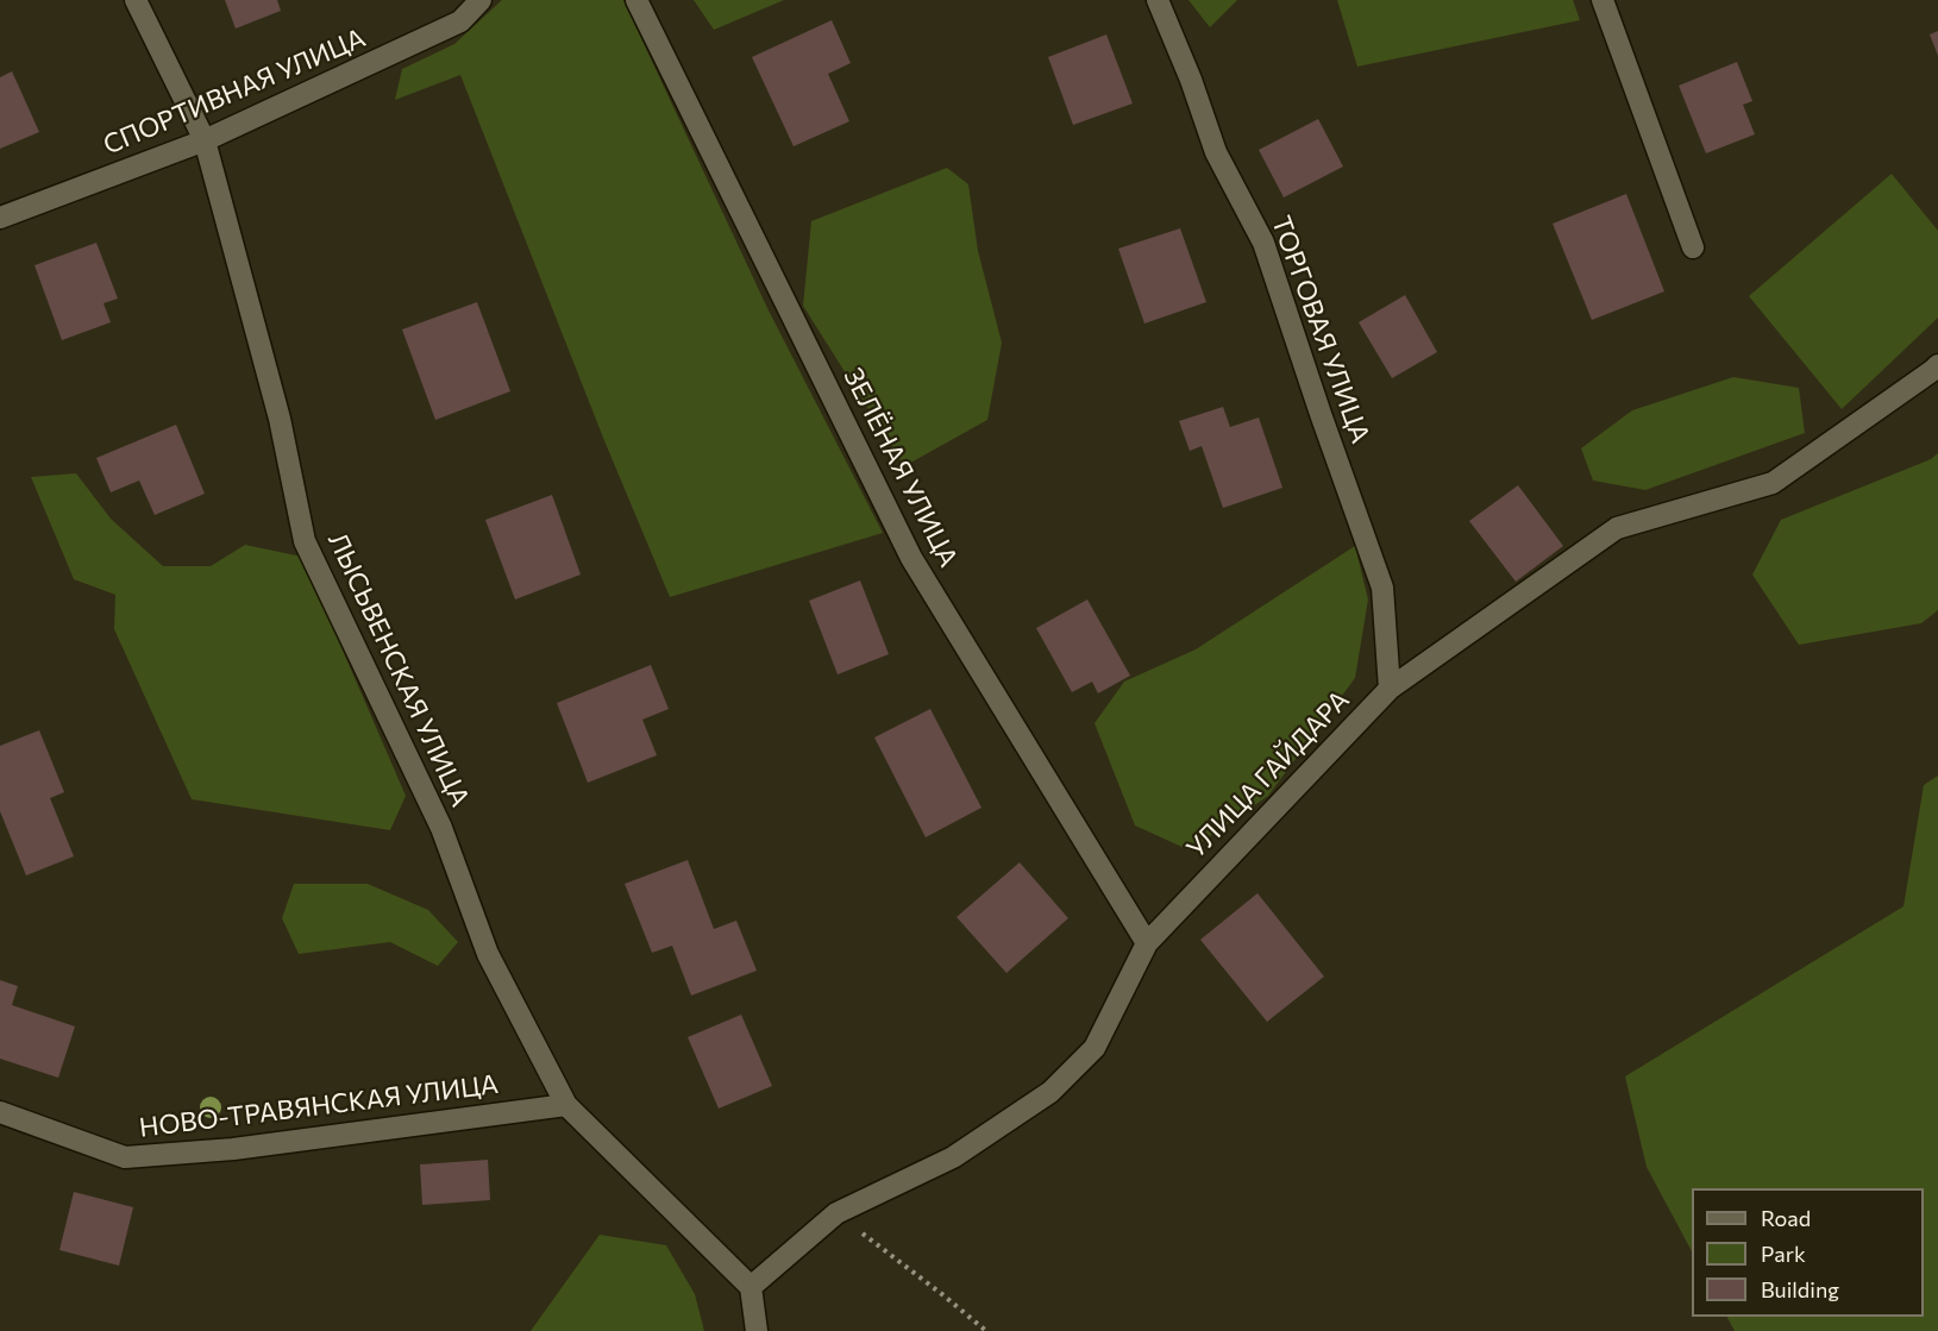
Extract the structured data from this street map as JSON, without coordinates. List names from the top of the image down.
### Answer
{
  "streets": {
    "street": [
      "СПОРТИВНАЯ УЛИЦА",
      "ТОРГОВАЯ УЛИЦА",
      "ЗЕЛЁНАЯ УЛИЦА",
      "ЛЫСЬВЕНСКАЯ УЛИЦА",
      "УЛИЦА ГАЙДАРА",
      "НОВО-ТРАВЯНСКАЯ УЛИЦА"
    ]
  },
  "crossings": [
    ["СПОРТИВНАЯ УЛИЦА", "ЛЫСЬВЕНСКАЯ УЛИЦА"],
    ["ТОРГОВАЯ УЛИЦА", "УЛИЦА ГАЙДАРА"],
    ["ЗЕЛЁНАЯ УЛИЦА", "УЛИЦА ГАЙДАРА"],
    ["ЛЫСЬВЕНСКАЯ УЛИЦА", "УЛИЦА ГАЙДАРА"],
    ["ЛЫСЬВЕНСКАЯ УЛИЦА", "НОВО-ТРАВЯНСКАЯ УЛИЦА"]
  ],
  "legend": ["Road", "Park", "Building"]
}
